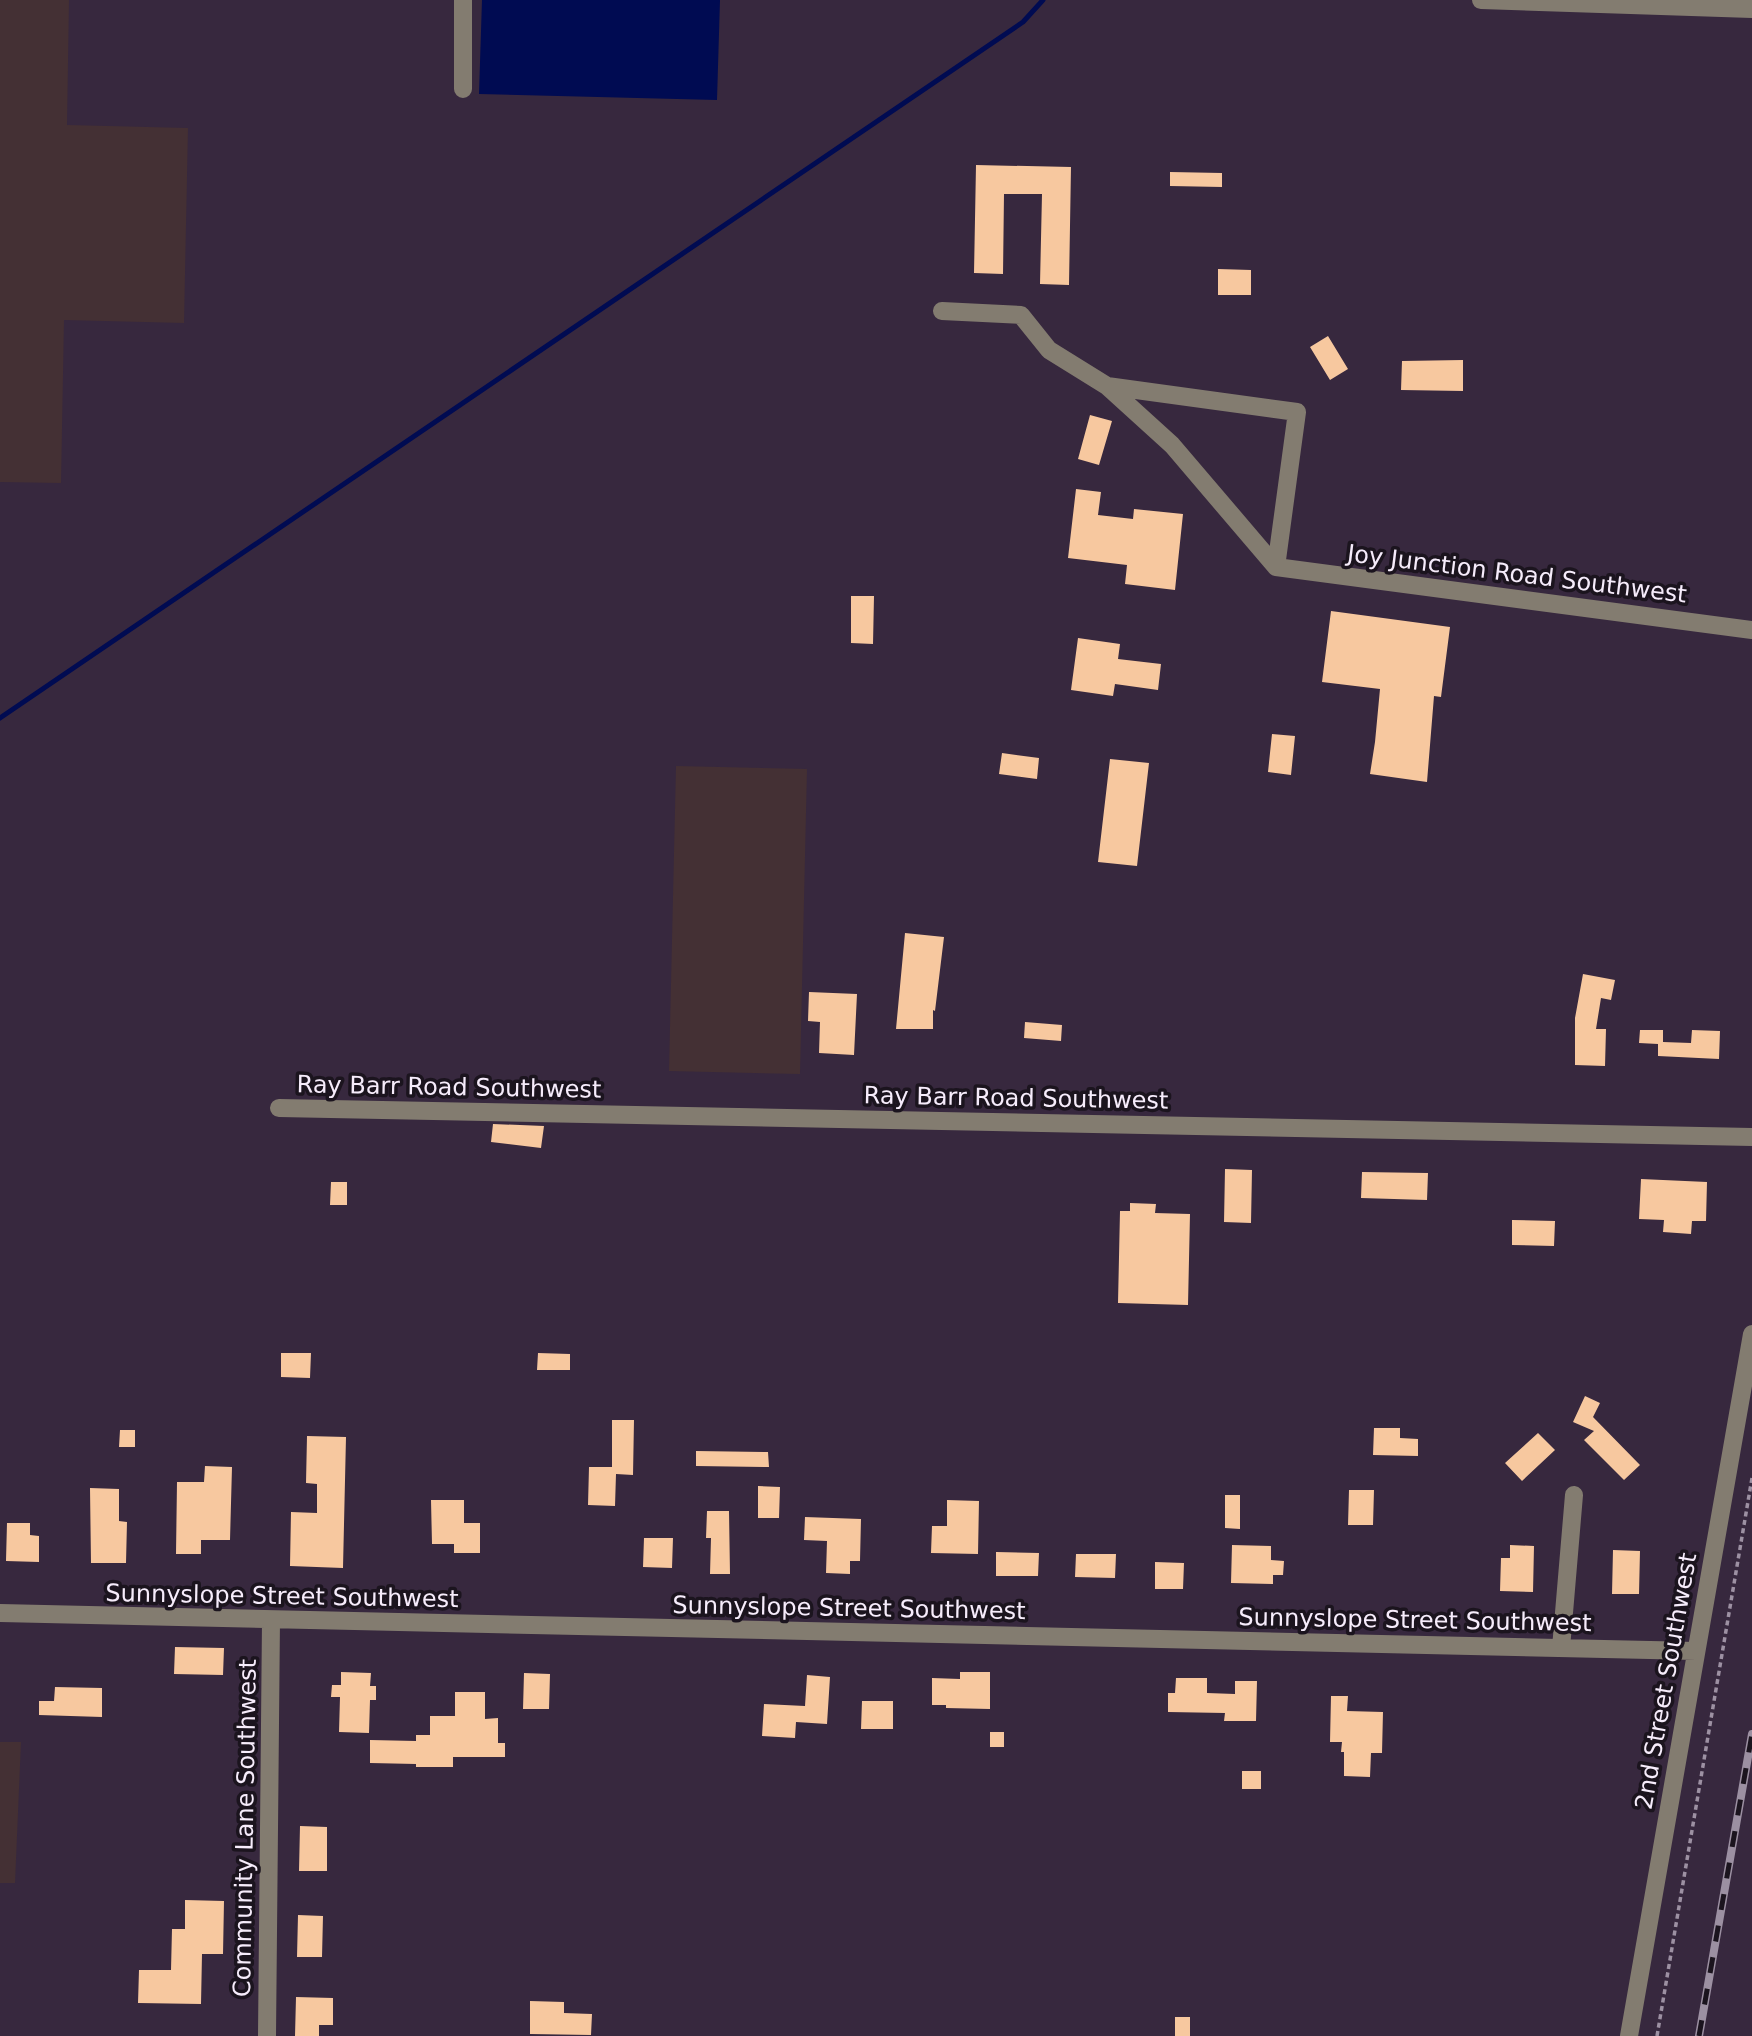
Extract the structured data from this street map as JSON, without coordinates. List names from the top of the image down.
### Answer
{
  "streets": {
    "street": [
      "Joy Junction Road Southwest",
      "Ray Barr Road Southwest",
      "Sunnyslope Street Southwest",
      "2nd Street Southwest",
      "Community Lane Southwest"
    ]
  },
  "crossings": [
    ["Sunnyslope Street Southwest", "2nd Street Southwest"],
    ["Sunnyslope Street Southwest", "Community Lane Southwest"]
  ]
}
